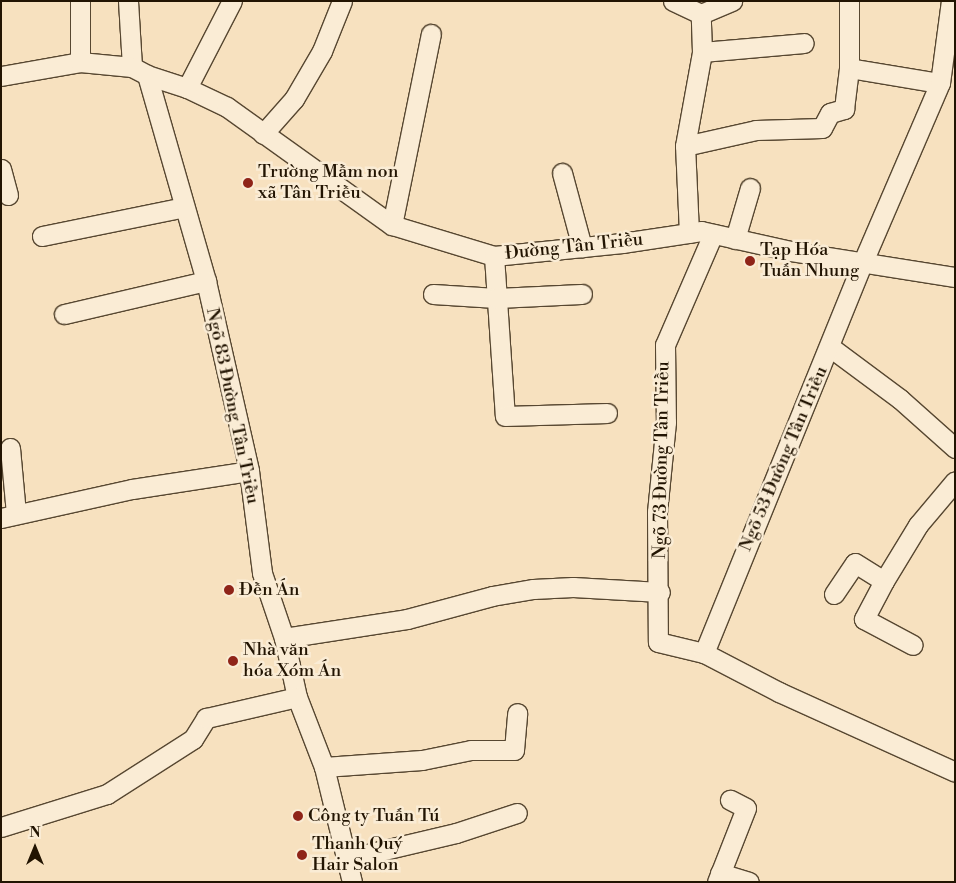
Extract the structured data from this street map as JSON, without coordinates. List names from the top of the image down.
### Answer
{
  "streets": {
    "street": [
      "Đường Tân Triều",
      "Ngõ 83 Đường Tân Triều",
      "Ngõ 53 Đường Tân Triều",
      "Ngõ 73 Đường Tân Triều"
    ]
  },
  "crossings": [
    ["Đường Tân Triều", "Ngõ 83 Đường Tân Triều"],
    ["Đường Tân Triều", "Ngõ 53 Đường Tân Triều"],
    ["Đường Tân Triều", "Ngõ 73 Đường Tân Triều"],
    ["Ngõ 53 Đường Tân Triều", "Ngõ 73 Đường Tân Triều"]
  ],
  "places": [
    "Trường Mầm non xã Tân Triều",
    "Tạp Hóa Tuấn Nhung",
    "Đền Án",
    "Nhà văn hóa Xóm Án",
    "Công ty Tuấn Tú",
    "Thanh Quý Hair Salon"
  ],
  "north": "top"
}
